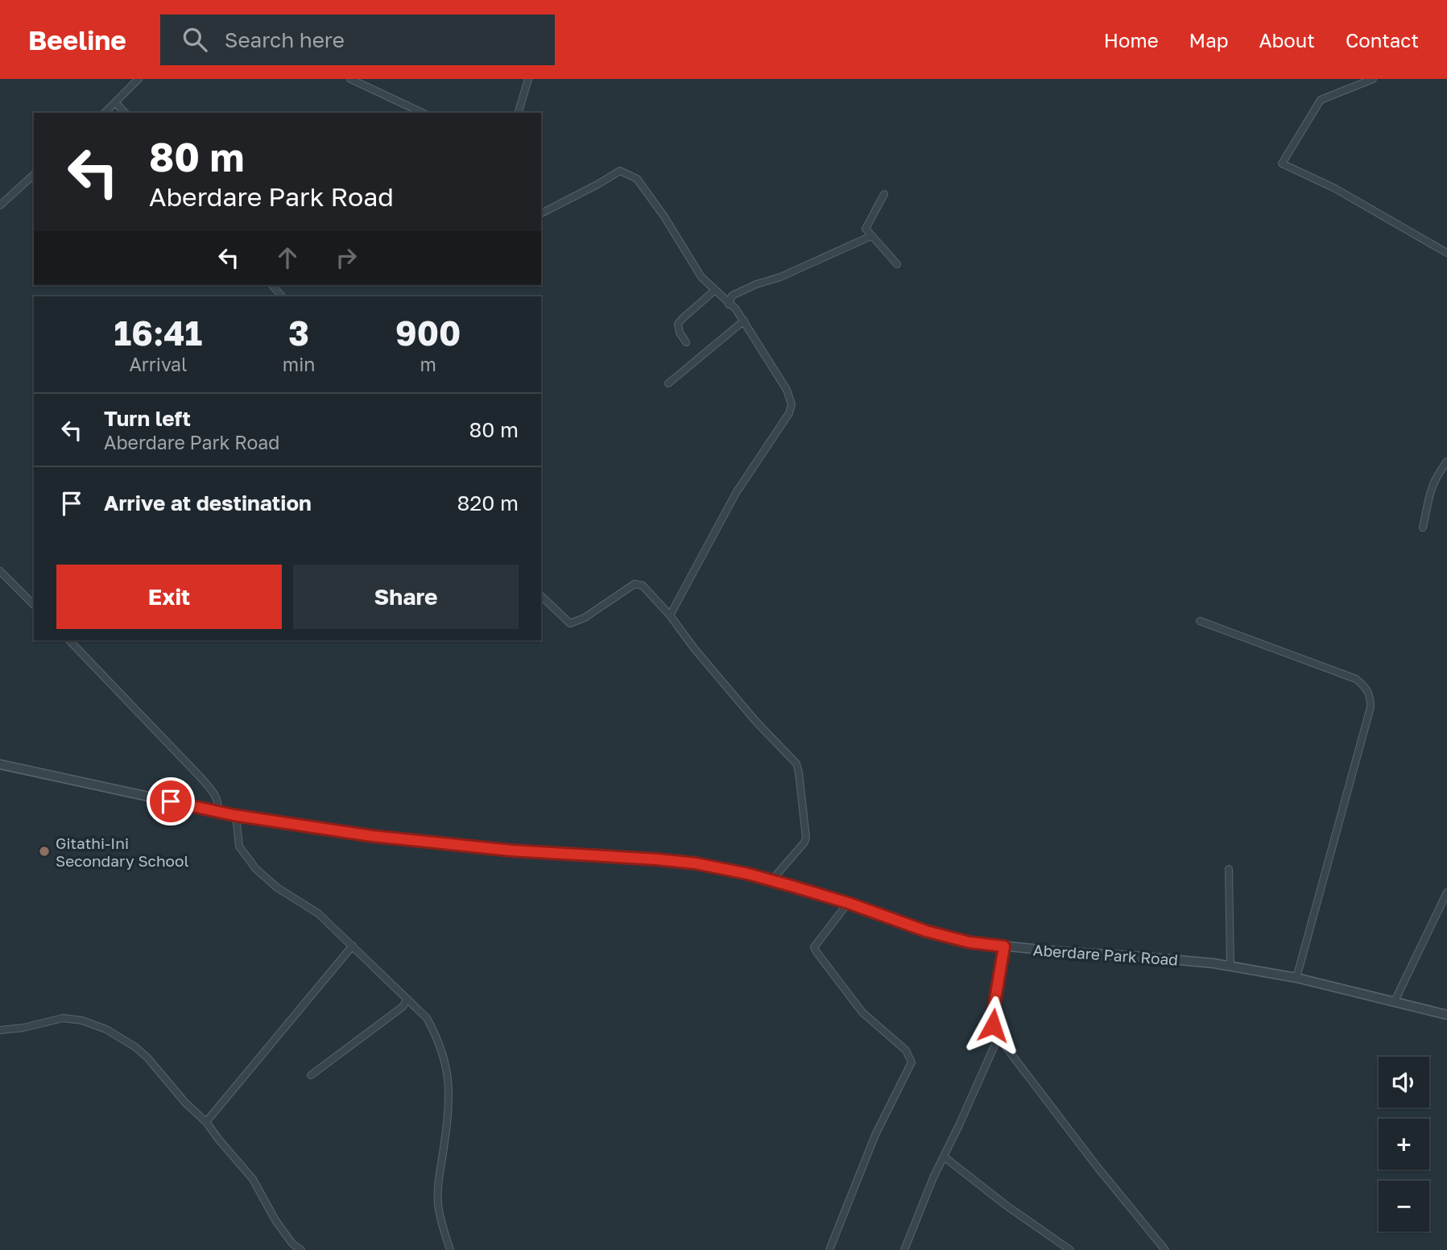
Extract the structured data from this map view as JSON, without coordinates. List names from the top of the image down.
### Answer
{
  "streets": {
    "street": ["Aberdare Park Road"]
  },
  "places": ["Gitathi-Ini Secondary School"],
  "page": {
    "header": "Beeline",
    "search": "Search here",
    "nav": [
      "Home",
      "Map",
      "About",
      "Contact"
    ],
    "turn": ["80 m", "Aberdare Park Road"],
    "eta": [
      "16:41",
      "Arrival",
      "3",
      "min",
      "900",
      "m"
    ],
    "list": [
      {
        "name": "Turn left",
        "note": "Aberdare Park Road",
        "value": "80 m"
      },
      {
        "name": "Arrive at destination",
        "value": "820 m"
      }
    ],
    "buttons": ["Exit", "Share"],
    "map_buttons": ["+", "−"]
  }
}
